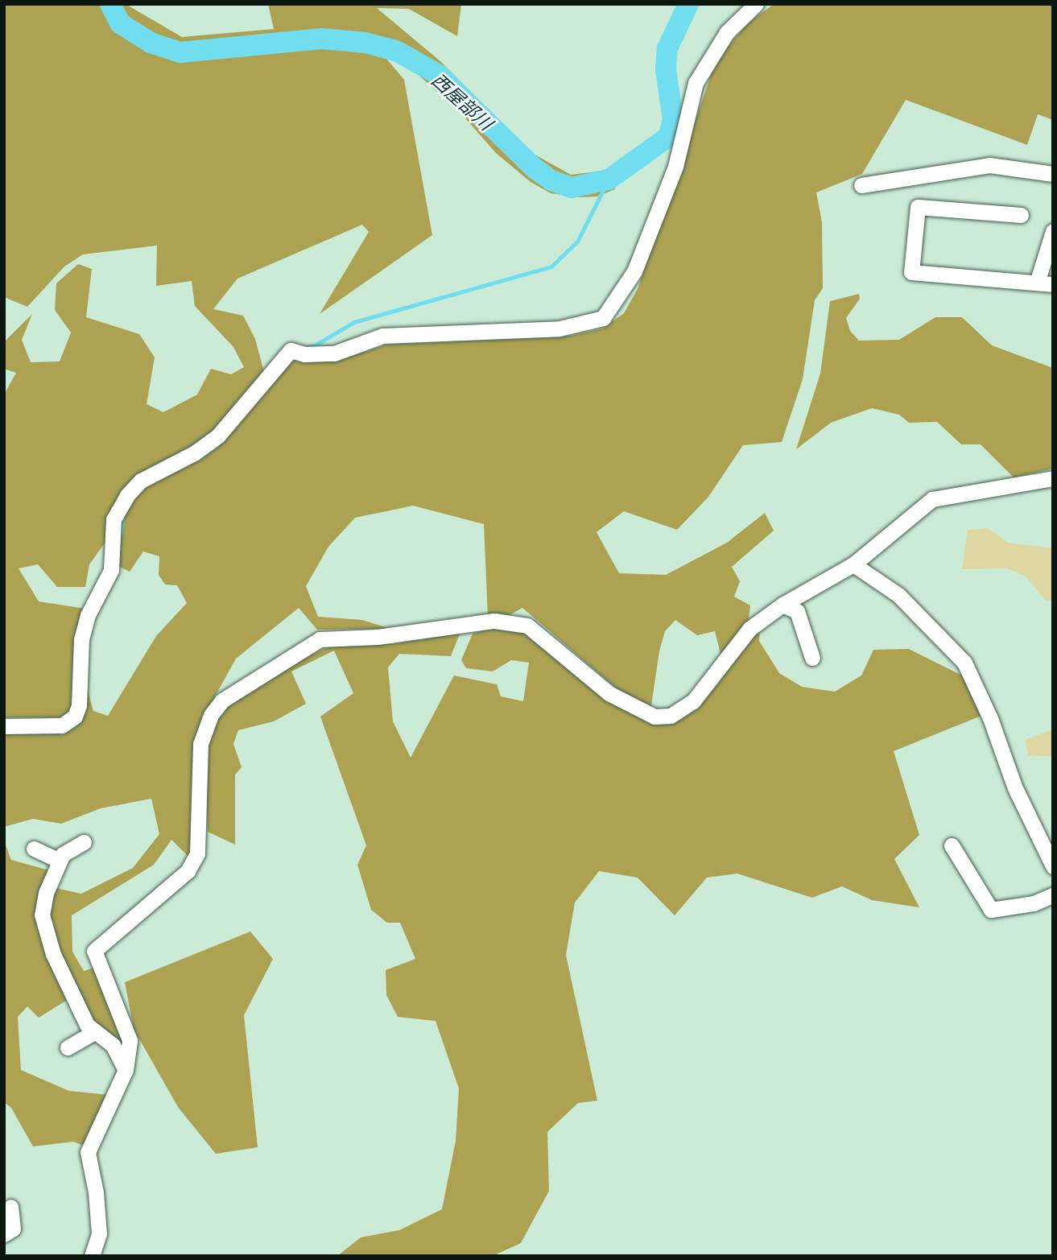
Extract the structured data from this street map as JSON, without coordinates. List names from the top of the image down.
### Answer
{
  "water": ["西屋部川"]
}
